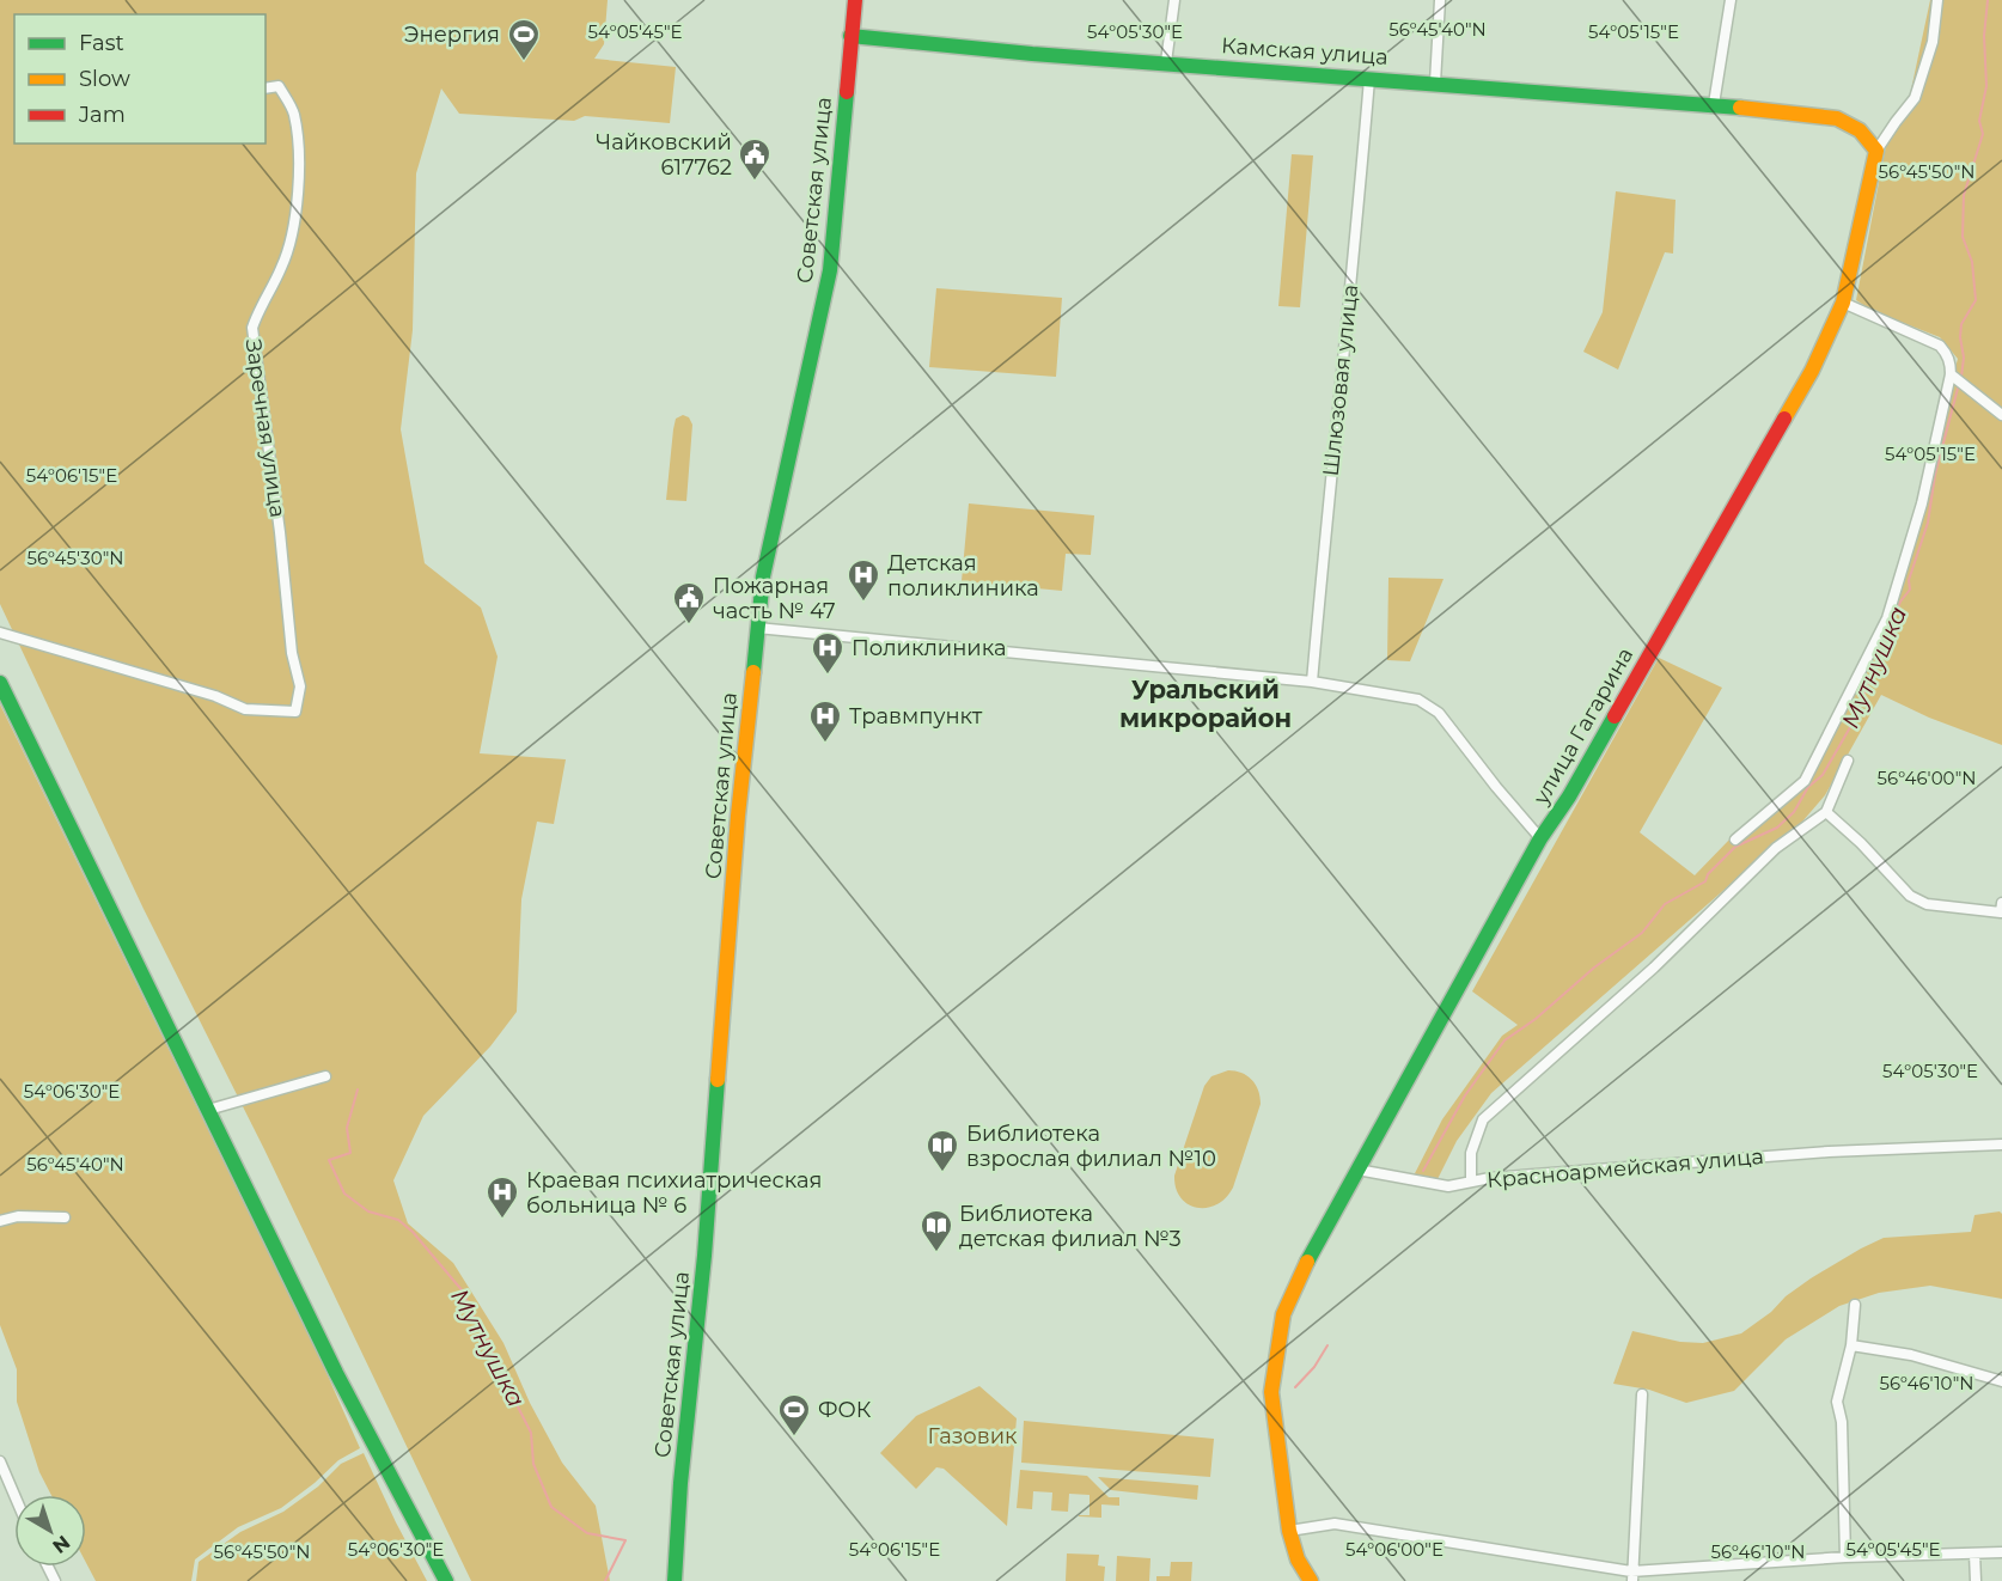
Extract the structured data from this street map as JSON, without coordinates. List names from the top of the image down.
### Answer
{
  "streets": {
    "street": [
      "Камская улица",
      "Советская улица",
      "Шлюзовая улица",
      "Заречная улица",
      "улица Гагарина",
      "Красноармейская улица"
    ]
  },
  "crossings": [
    ["Камская улица", "Советская улица"],
    ["Камская улица", "Шлюзовая улица"]
  ],
  "districts": ["Уральский микрорайон"],
  "water": ["Мутнушка"],
  "parks": ["Газовик"],
  "places": {
    "sports": ["Энергия", "ФОК"],
    "public building": ["Чайковский 617762", "Пожарная часть № 47"],
    "hospital": [
      "Детская поликлиника",
      "Поликлиника",
      "Травмпункт",
      "Краевая психиатрическая больница № 6"
    ],
    "library": ["Библиотека взрослая филиал №10", "Библиотека детская филиал №3"]
  },
  "legend": ["Fast", "Slow", "Jam"],
  "north": "bottom right",
  "coordinates": [
    "56°45'40\"N",
    "54°05'45\"E",
    "54°05'30\"E",
    "54°05'15\"E",
    "56°45'50\"N",
    "54°06'15\"E",
    "56°45'30\"N",
    "56°46'00\"N",
    "54°06'30\"E",
    "56°46'10\"N",
    "54°06'00\"E"
  ]
}
